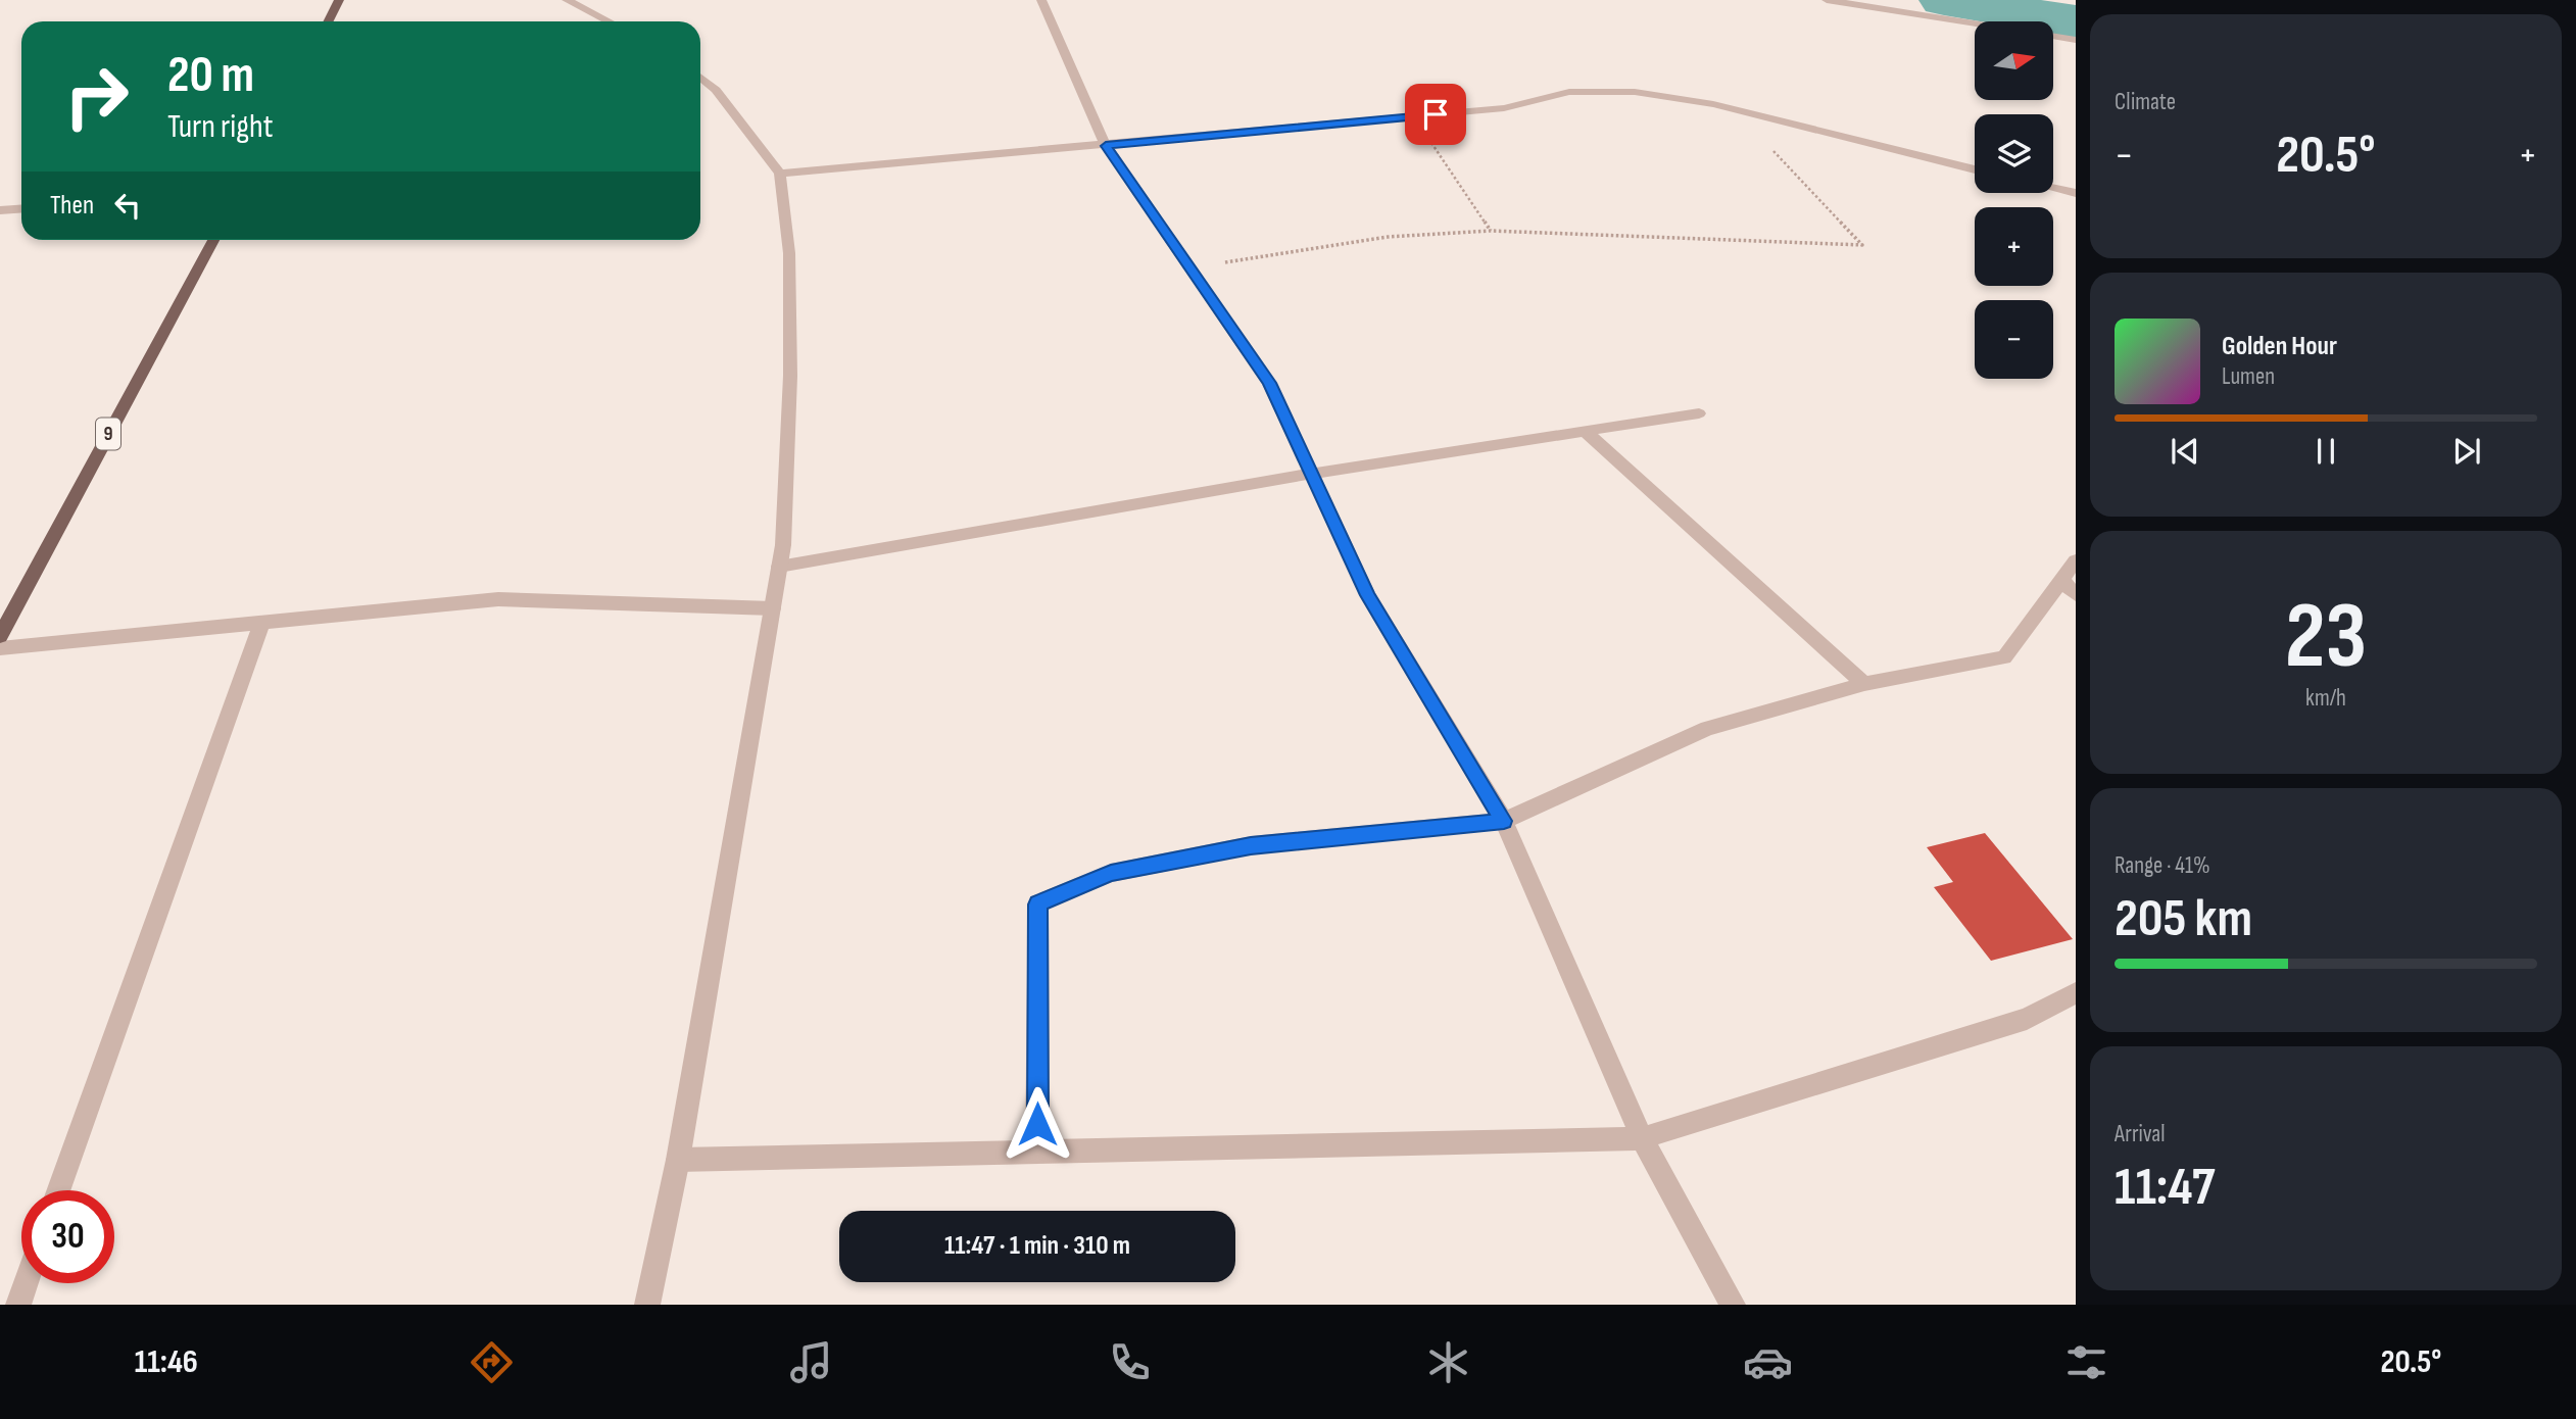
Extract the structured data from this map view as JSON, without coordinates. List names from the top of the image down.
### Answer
{
  "streets": {
    "main road": ["9"]
  },
  "north": "right",
  "page": {
    "tile": [
      "Climate",
      ["23", "km/h"],
      ["Range · 41%", "205 km"],
      ["Arrival", "11:47"]
    ],
    "map_buttons": ["+", "−"],
    "turn": ["20 m", "Turn right"],
    "heat": ["−", "20.5°", "+"],
    "then": "Then",
    "song": ["Golden Hour", "Lumen"],
    "limit": "30",
    "trip": "11:47 · 1 min · 310 m",
    "tabs": ["11:46", "20.5°"]
  }
}
